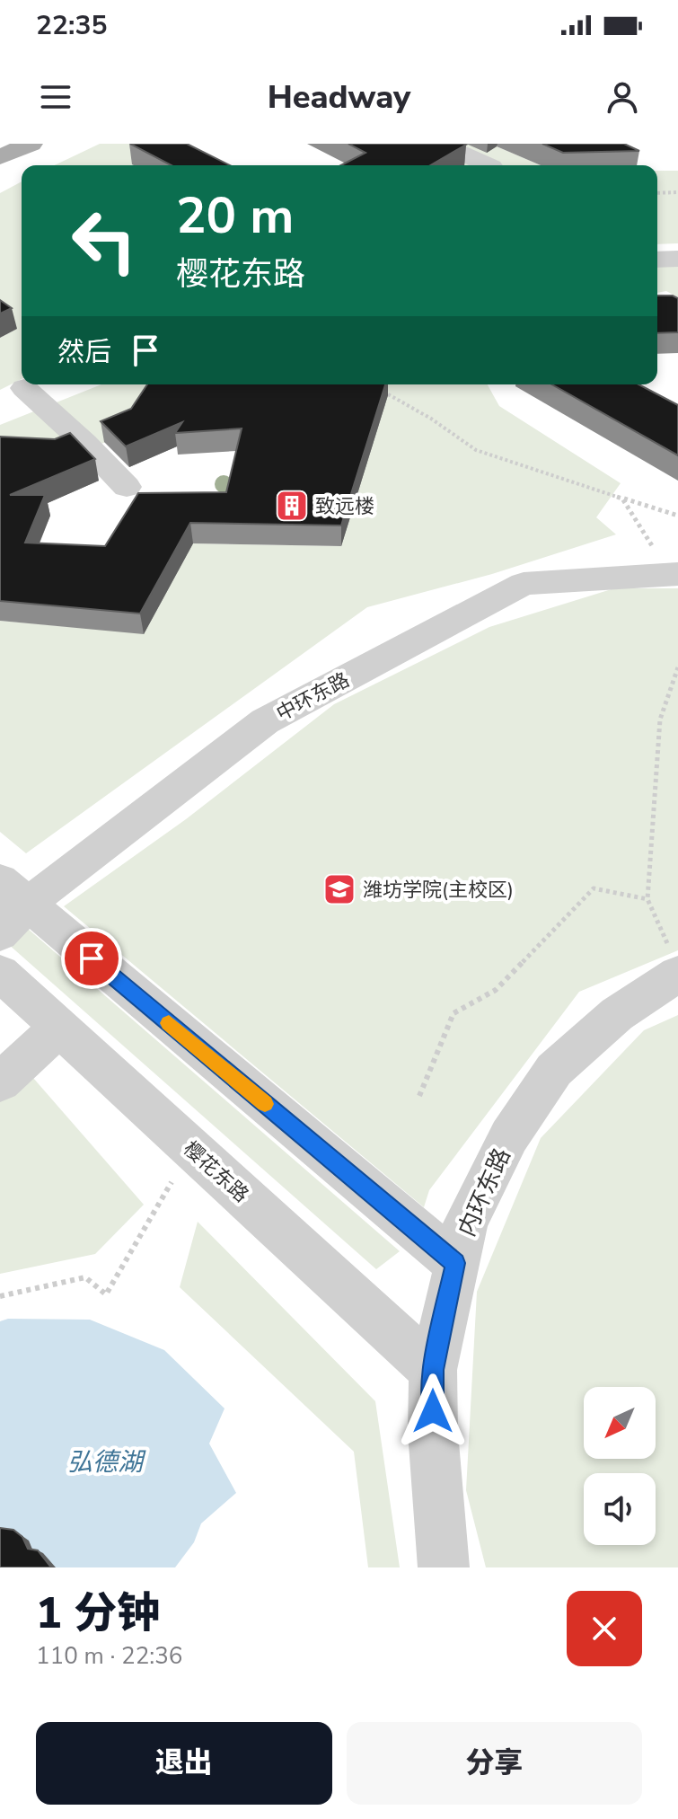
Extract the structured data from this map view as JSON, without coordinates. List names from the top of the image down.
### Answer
{
  "streets": {
    "street": ["中环东路", "樱花东路", "内环东路"]
  },
  "crossings": [
    ["樱花东路", "内环东路"]
  ],
  "water": ["弘德湖"],
  "places": {
    "building": ["致远楼"],
    "school or university": ["潍坊学院(主校区)"]
  },
  "north": "bottom left",
  "page": {
    "status": "22:35",
    "header": "Headway",
    "turn": ["20 m", "樱花东路"],
    "then": "然后",
    "heading": ["1 分钟", "110 m · 22:36"],
    "buttons": ["退出", "分享"]
  }
}
